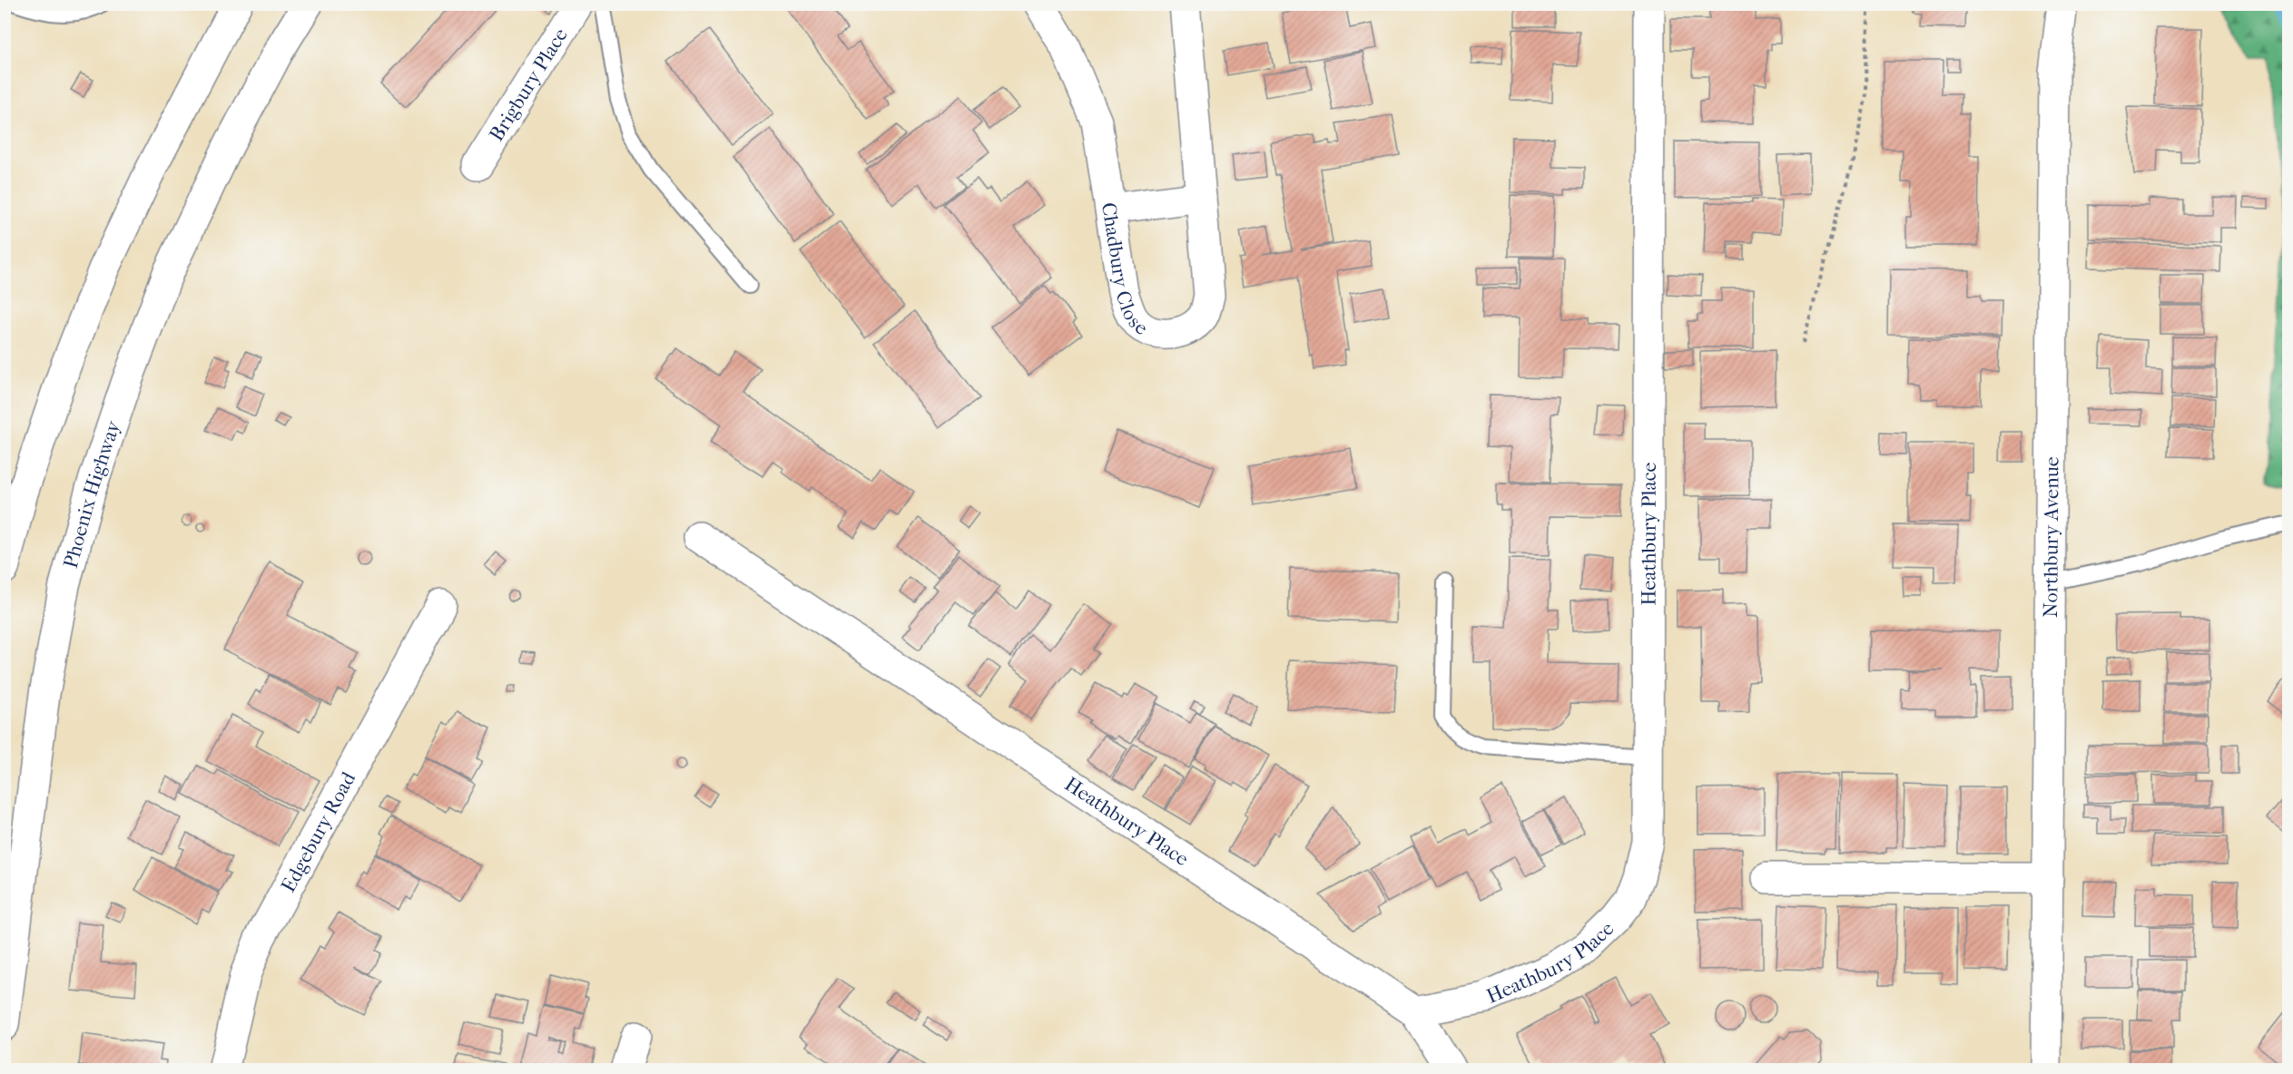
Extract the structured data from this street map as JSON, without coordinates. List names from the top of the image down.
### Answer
{
  "streets": {
    "street": [
      "Brigbury Place",
      "Chadbury Close",
      "Phoenix Highway",
      "Heathbury Place",
      "Northbury Avenue",
      "Edgebury Road"
    ]
  }
}
